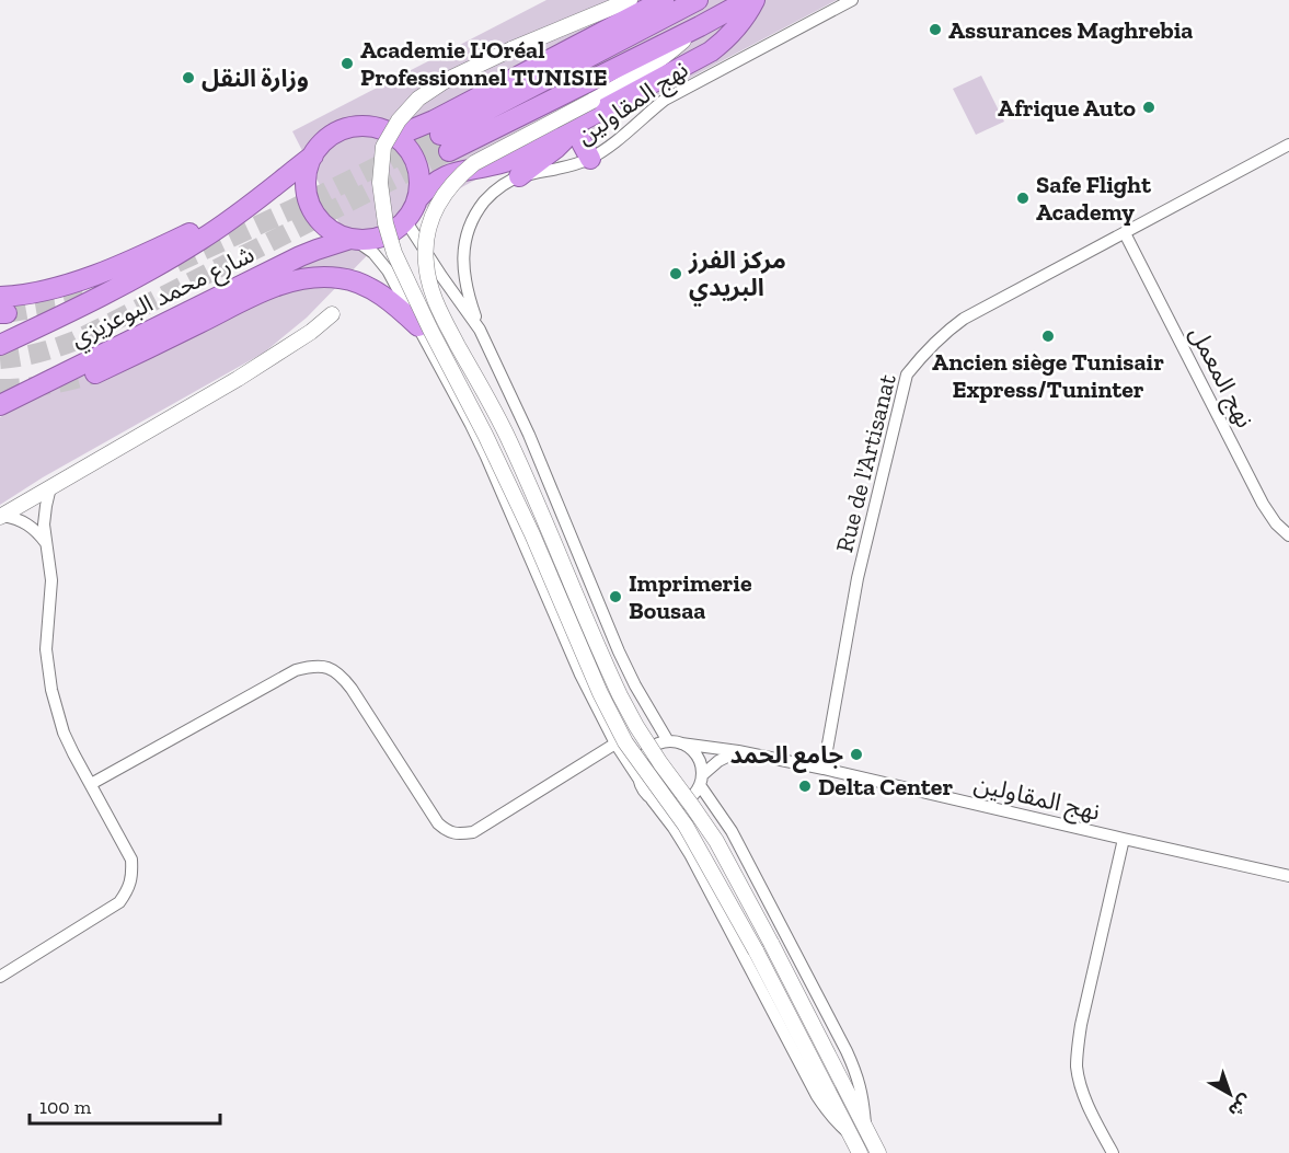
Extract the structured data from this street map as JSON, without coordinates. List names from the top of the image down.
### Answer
{
  "streets": {
    "highway": ["شارع محمد البوعزيزي"],
    "street": ["نهج المقاولين", "نهج المعمل", "Rue de l'Artisanat"]
  },
  "crossings": [
    ["نهج المقاولين", "Rue de l'Artisanat"],
    ["نهج المعمل", "Rue de l'Artisanat"]
  ],
  "places": [
    "Assurances Maghrebia",
    "Academie L'Oréal Professionnel TUNISIE",
    "وزارة النقل",
    "Afrique Auto",
    "Safe Flight Academy",
    "مركز الفرز البريدي",
    "Ancien siège Tunisair Express/Tuninter",
    "Imprimerie Bousaa",
    "جامع الحمد",
    "Delta Center"
  ],
  "scale_bar": "100 m",
  "north": "bottom right"
}
